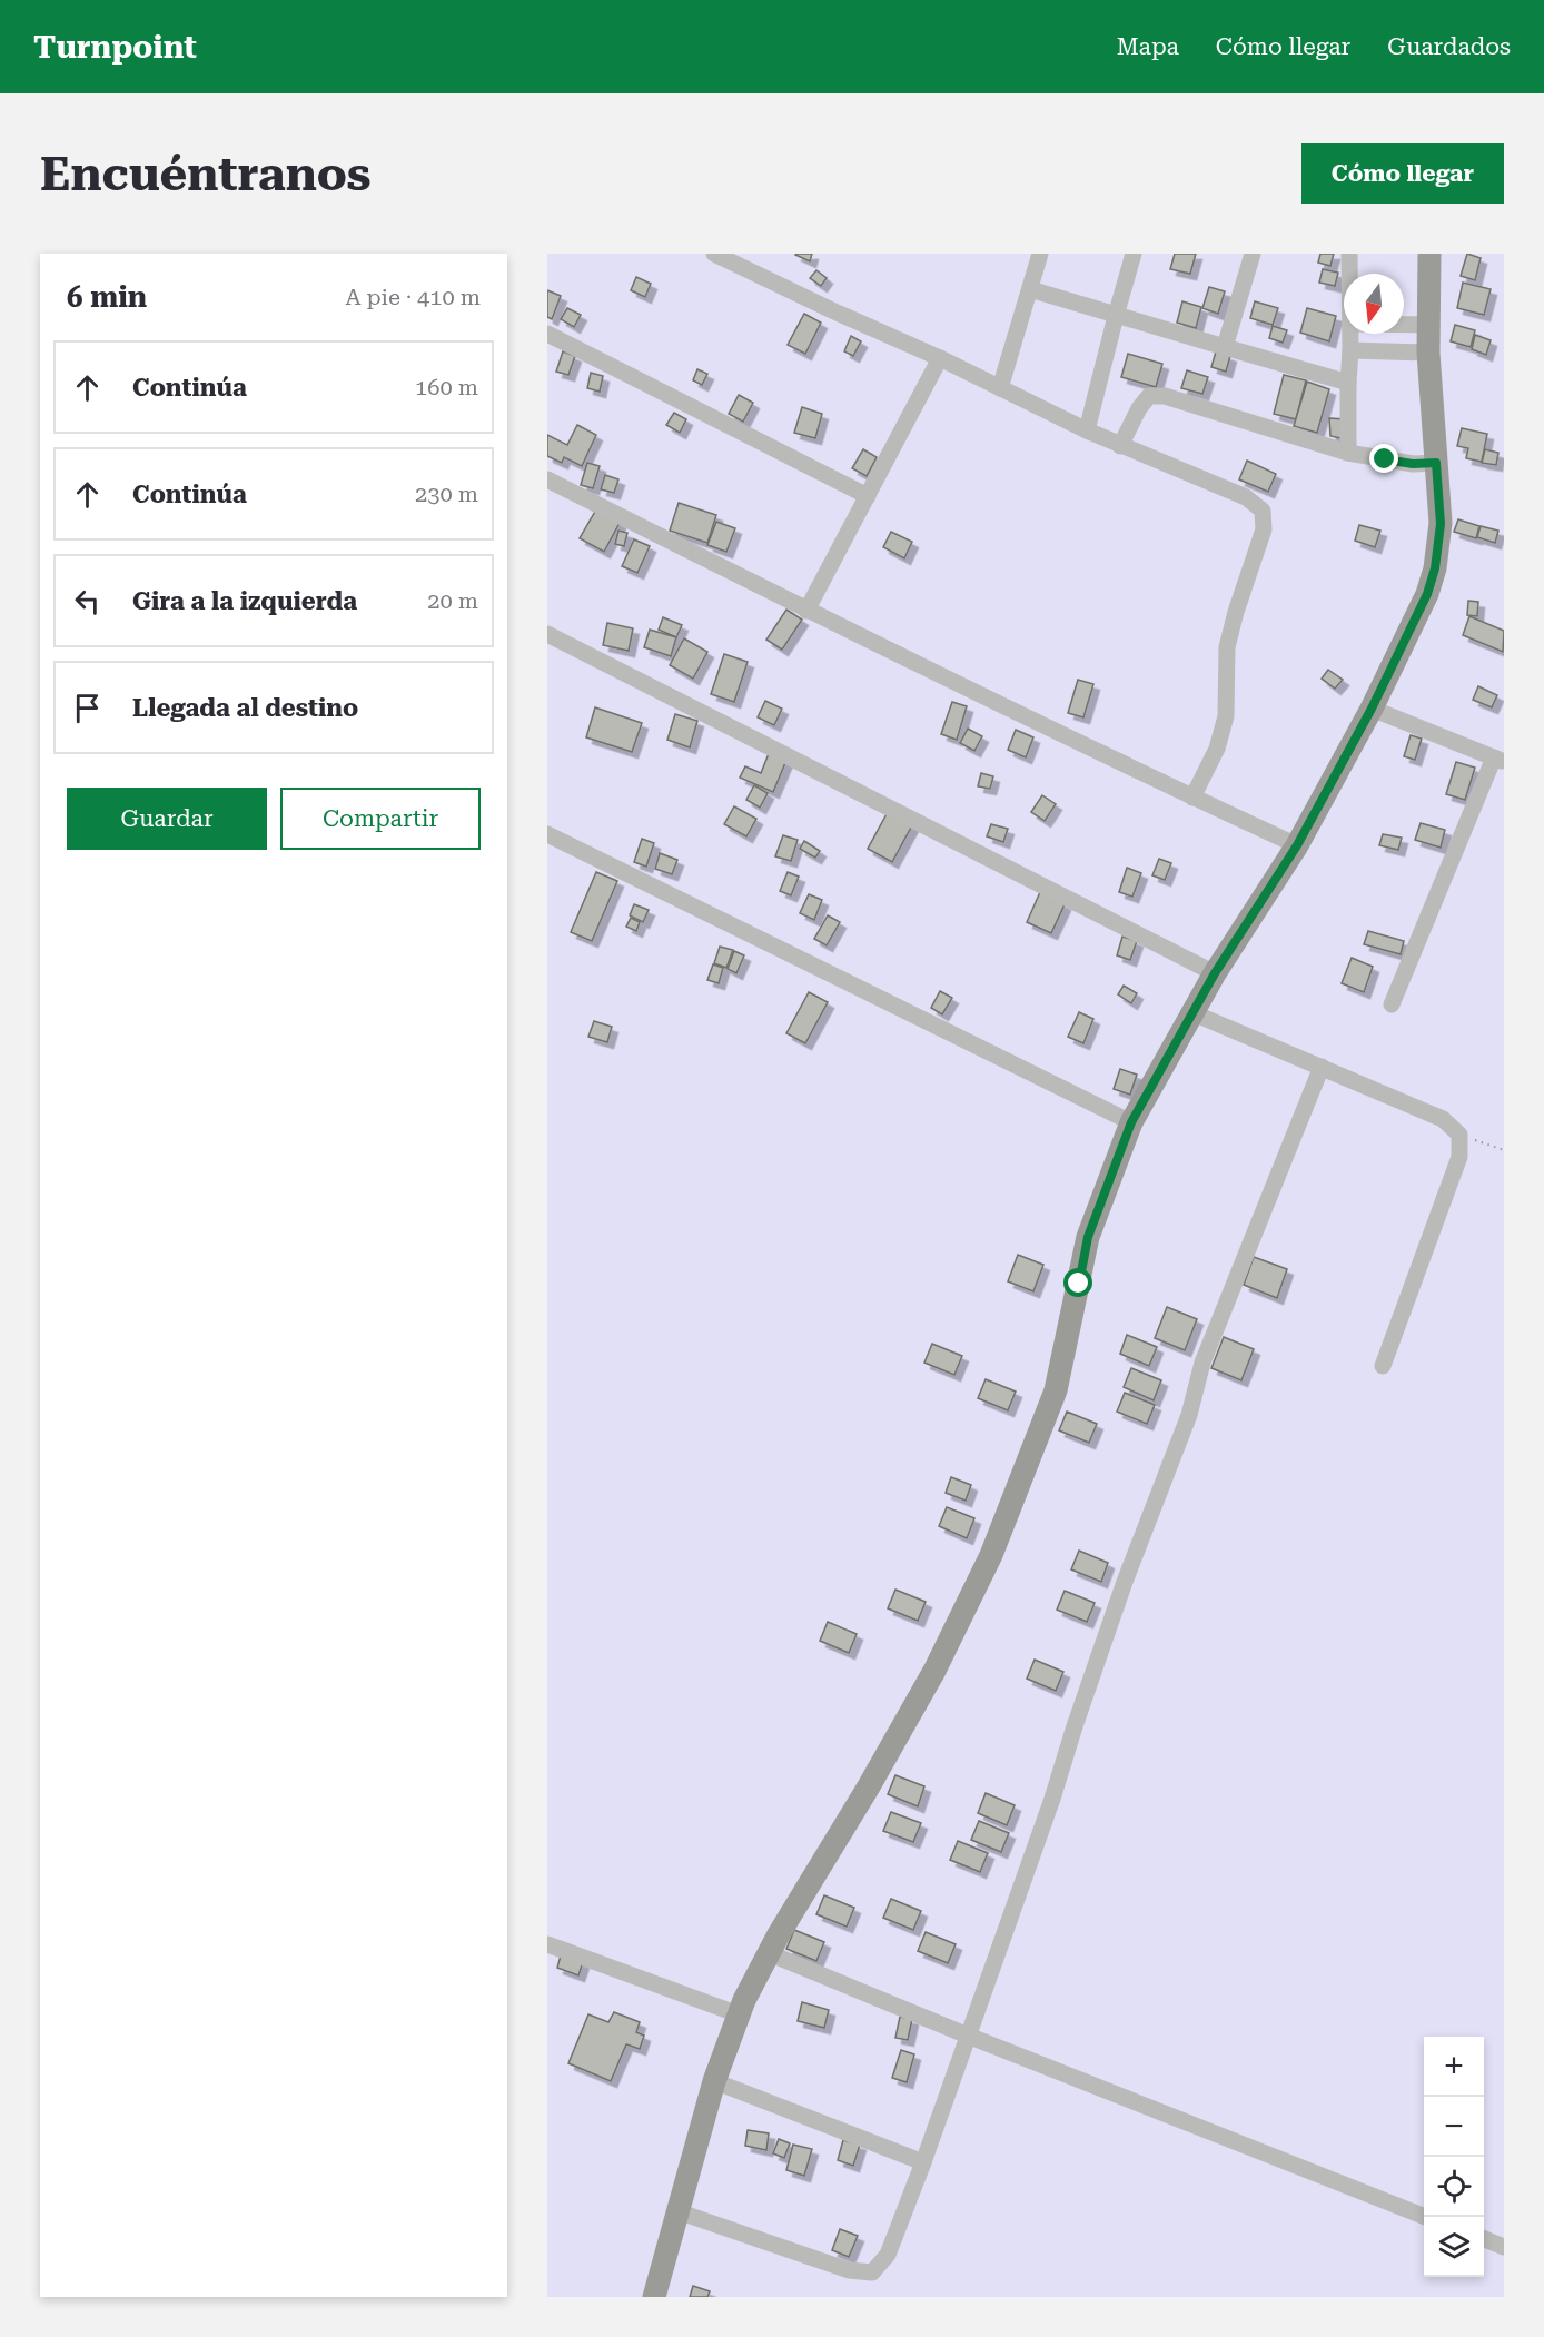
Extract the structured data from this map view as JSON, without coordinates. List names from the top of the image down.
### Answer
{
  "north": "bottom",
  "page": {
    "header": "Turnpoint",
    "nav": ["Mapa", "Cómo llegar", "Guardados"],
    "buttons": [
      "Cómo llegar",
      ["Guardar", "Compartir"]
    ],
    "title": "Encuéntranos",
    "heading": ["6 min", "A pie · 410 m"],
    "list": [
      ["Continúa", "160 m"],
      ["Continúa", "230 m"],
      ["Gira a la izquierda", "20 m"],
      "Llegada al destino"
    ],
    "map_buttons": ["+", "−"]
  }
}
